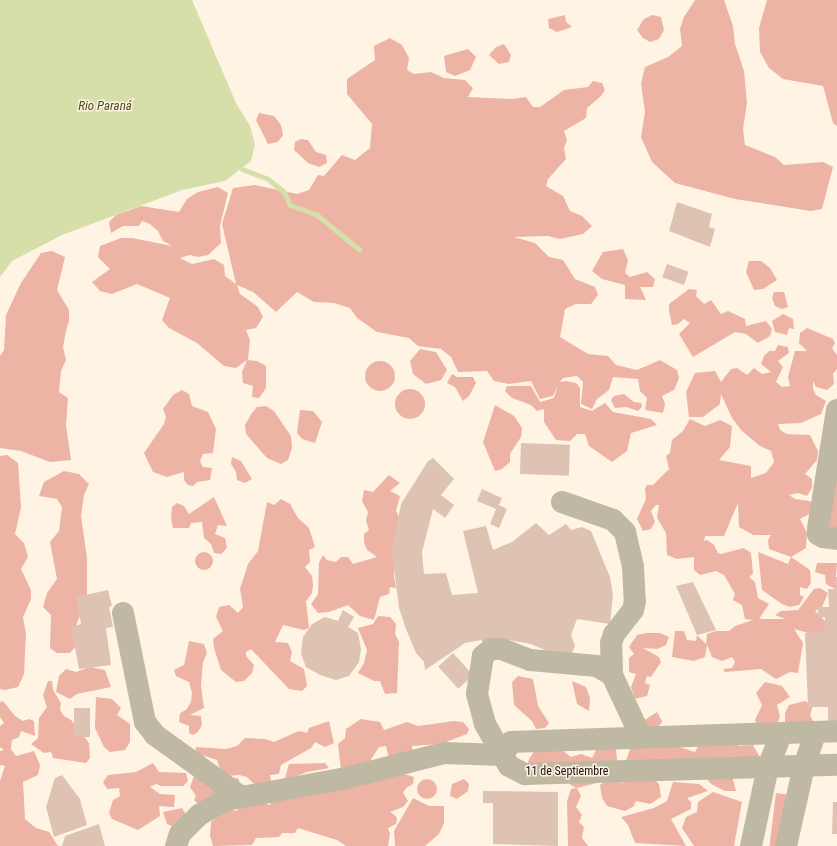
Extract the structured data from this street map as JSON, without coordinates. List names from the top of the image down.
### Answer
{
  "streets": {
    "street": ["11 de Septiembre"]
  },
  "water": ["Rio Paraná"]
}
